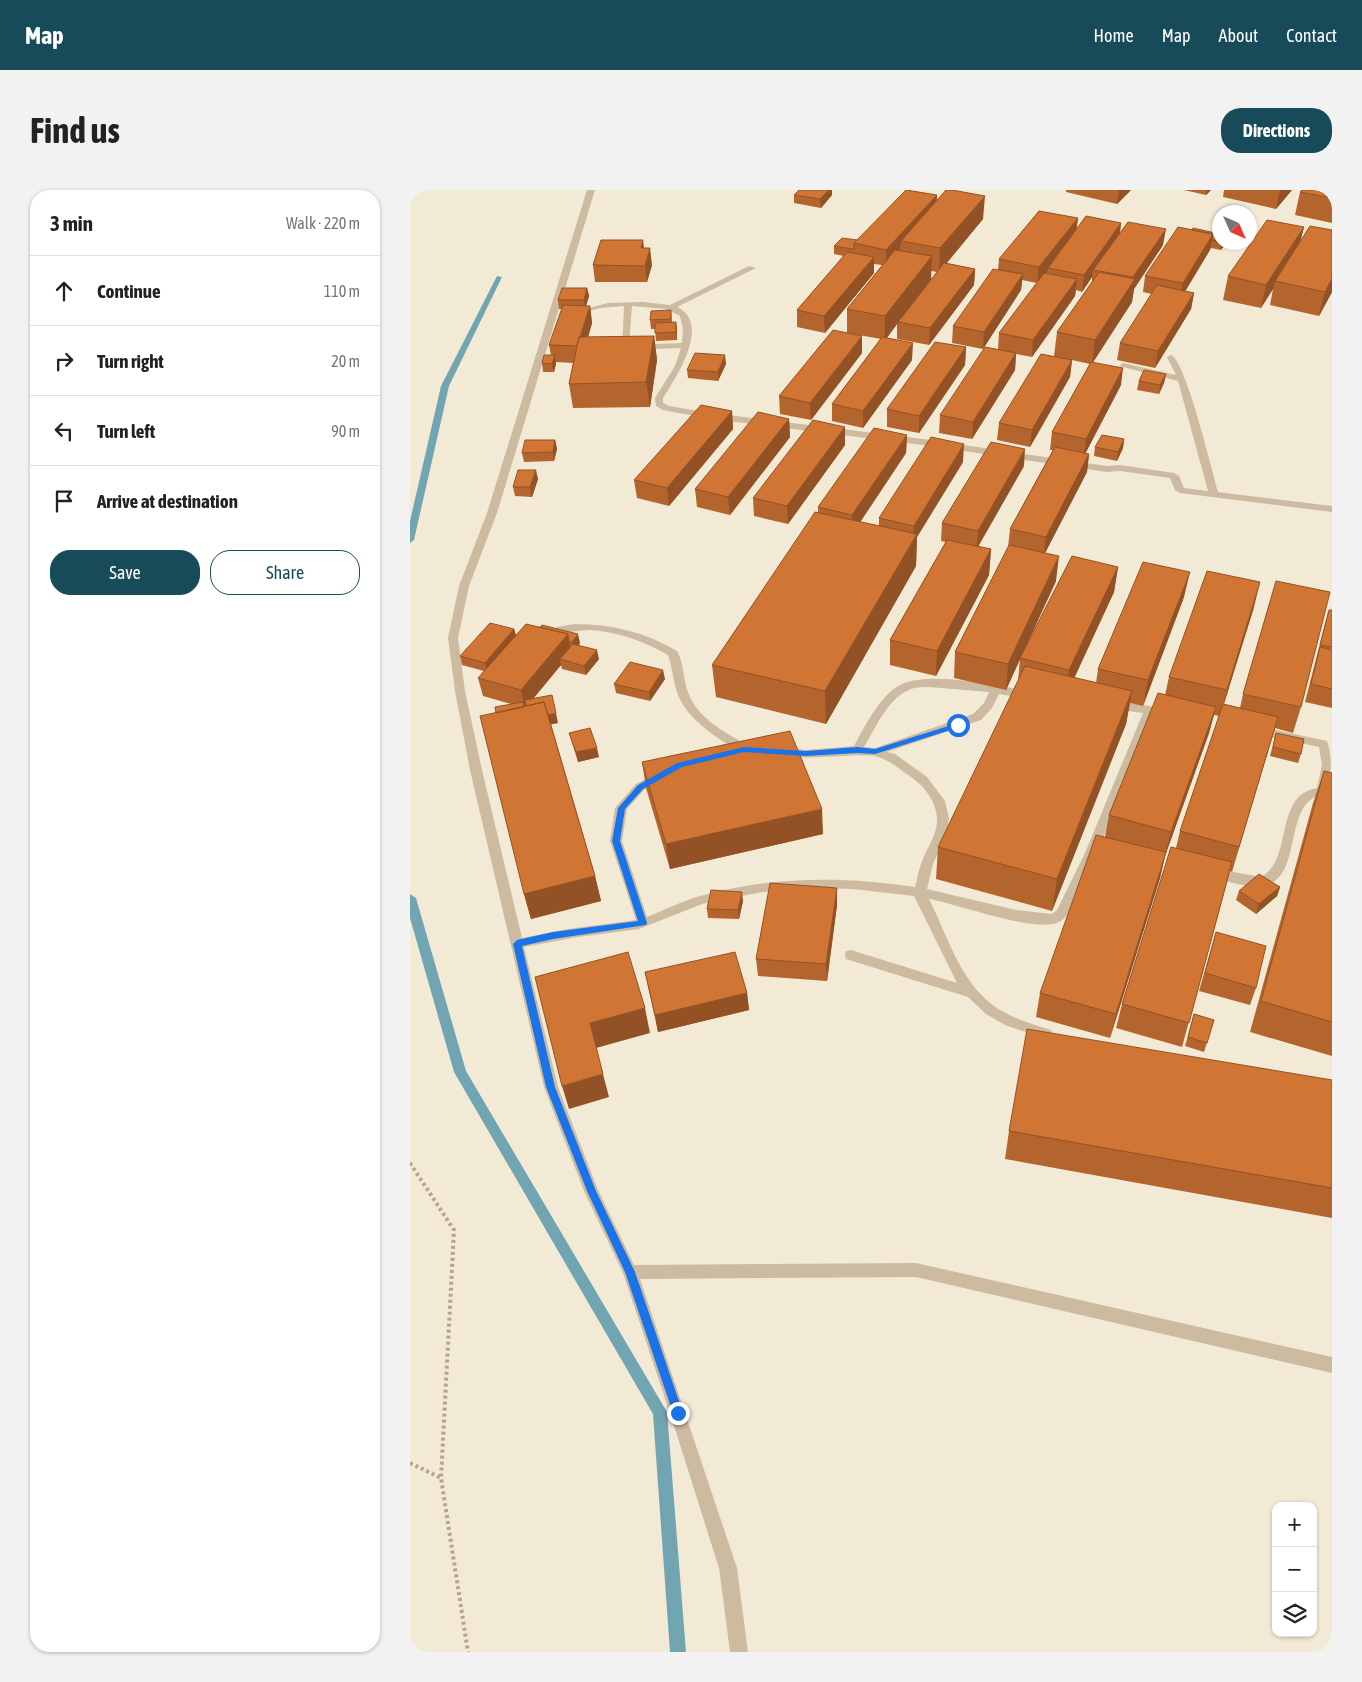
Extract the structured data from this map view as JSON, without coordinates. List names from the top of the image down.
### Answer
{
  "north": "bottom right",
  "page": {
    "header": "Map",
    "nav": [
      "Home",
      "Map",
      "About",
      "Contact"
    ],
    "buttons": [
      "Directions",
      ["Save", "Share"]
    ],
    "title": "Find us",
    "heading": ["3 min", "Walk · 220 m"],
    "list": [
      ["Continue", "110 m"],
      ["Turn right", "20 m"],
      ["Turn left", "90 m"],
      "Arrive at destination"
    ],
    "map_buttons": ["+", "−"]
  }
}
